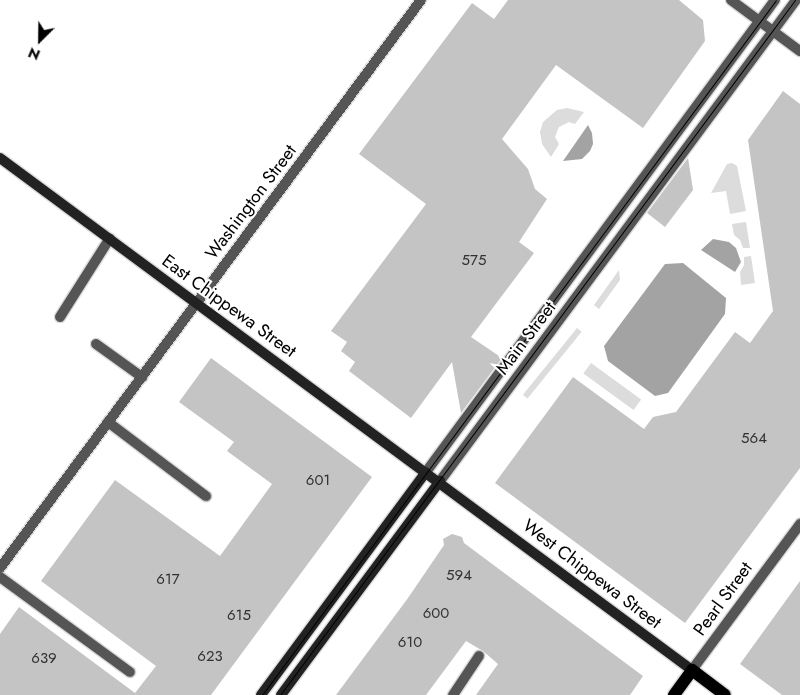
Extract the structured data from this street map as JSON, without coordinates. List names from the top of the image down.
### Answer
{
  "streets": {
    "main road": [
      "East Chippewa Street",
      "Main Street",
      "West Chippewa Street",
      "Pearl Street"
    ],
    "street": ["Washington Street"]
  },
  "crossings": [
    ["Washington Street", "East Chippewa Street"],
    ["East Chippewa Street", "Main Street"],
    ["East Chippewa Street", "West Chippewa Street"],
    ["Main Street", "West Chippewa Street"],
    ["West Chippewa Street", "Pearl Street"]
  ],
  "house_numbers": [
    "575",
    "564",
    "601",
    "594",
    "617",
    "600",
    "615",
    "610",
    "623",
    "639"
  ],
  "north": "bottom left"
}
